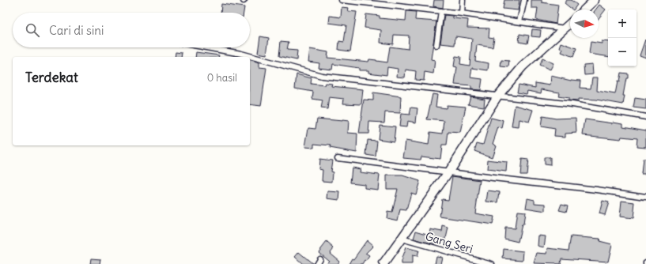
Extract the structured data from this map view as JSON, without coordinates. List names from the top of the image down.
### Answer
{
  "streets": {
    "street": ["Gang Seri"]
  },
  "north": "right",
  "page": {
    "map_buttons": ["+", "−"],
    "search": "Cari di sini",
    "heading": ["Terdekat", "0 hasil"]
  }
}
